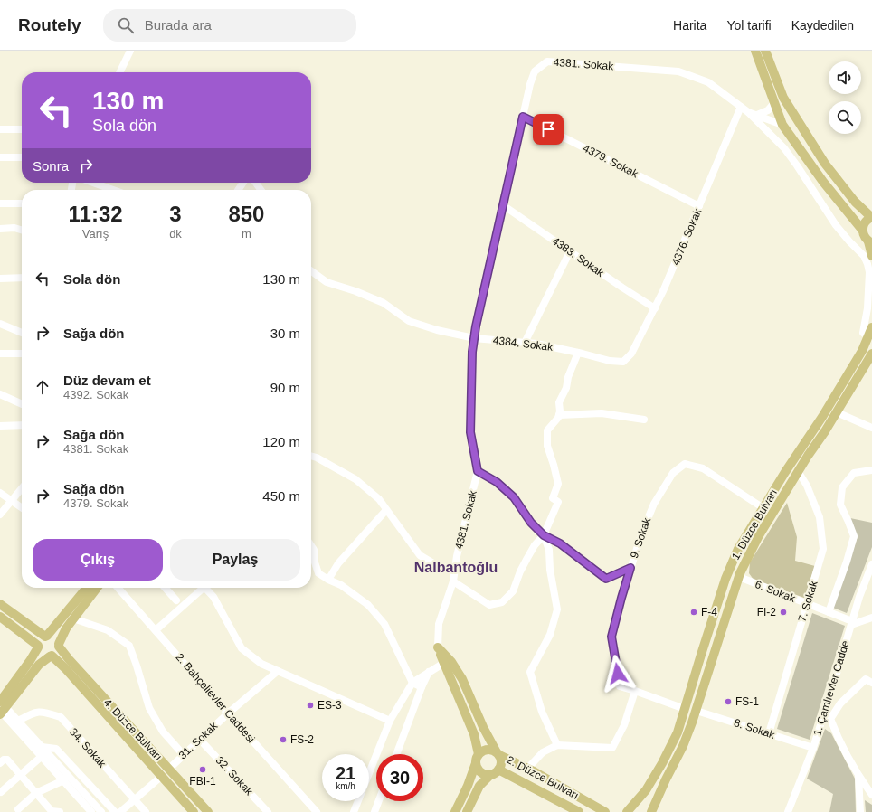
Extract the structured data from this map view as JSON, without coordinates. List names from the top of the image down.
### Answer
{
  "streets": {
    "main road": ["1. Düzce Bulvarı", "4. Düzce Bulvarı", "2. Düzce Bulvarı"],
    "street": [
      "4381. Sokak",
      "4379. Sokak",
      "4376. Sokak",
      "4383. Sokak",
      "4384. Sokak",
      "9. Sokak",
      "6. Sokak",
      "7. Sokak",
      "1. Çamlıevler Cadde",
      "2. Bahçelievler Caddesi",
      "8. Sokak",
      "31. Sokak",
      "34. Sokak",
      "32. Sokak"
    ]
  },
  "crossings": [
    ["4381. Sokak", "4379. Sokak"],
    ["4381. Sokak", "4376. Sokak"],
    ["4381. Sokak", "4383. Sokak"],
    ["4381. Sokak", "4384. Sokak"],
    ["4379. Sokak", "4376. Sokak"],
    ["4376. Sokak", "4383. Sokak"],
    ["4376. Sokak", "4384. Sokak"],
    ["1. Düzce Bulvarı", "9. Sokak"],
    ["1. Düzce Bulvarı", "6. Sokak"],
    ["1. Düzce Bulvarı", "7. Sokak"],
    ["1. Düzce Bulvarı", "8. Sokak"],
    ["6. Sokak", "7. Sokak"],
    ["6. Sokak", "1. Çamlıevler Cadde"],
    ["7. Sokak", "8. Sokak"],
    ["1. Çamlıevler Cadde", "8. Sokak"],
    ["2. Bahçelievler Caddesi", "31. Sokak"],
    ["4. Düzce Bulvarı", "31. Sokak"],
    ["31. Sokak", "32. Sokak"]
  ],
  "districts": ["Nalbantoğlu"],
  "places": [
    "F-4",
    "FI-2",
    "FS-1",
    "ES-3",
    "FS-2",
    "FBI-1"
  ],
  "page": {
    "header": "Routely",
    "search": "Burada ara",
    "nav": ["Harita", "Yol tarifi", "Kaydedilen"],
    "turn": ["130 m", "Sola dön"],
    "then": "Sonra",
    "eta": [
      "11:32",
      "Varış",
      "3",
      "dk",
      "850",
      "m"
    ],
    "list": [
      {
        "name": "Sola dön",
        "value": "130 m"
      },
      {
        "name": "Sağa dön",
        "value": "30 m"
      },
      {
        "name": "Düz devam et",
        "note": "4392. Sokak",
        "value": "90 m"
      },
      {
        "name": "Sağa dön",
        "note": "4381. Sokak",
        "value": "120 m"
      },
      {
        "name": "Sağa dön",
        "note": "4379. Sokak",
        "value": "450 m"
      }
    ],
    "buttons": ["Çıkış", "Paylaş"],
    "speed": "21 km/h",
    "limit": "30"
  }
}
